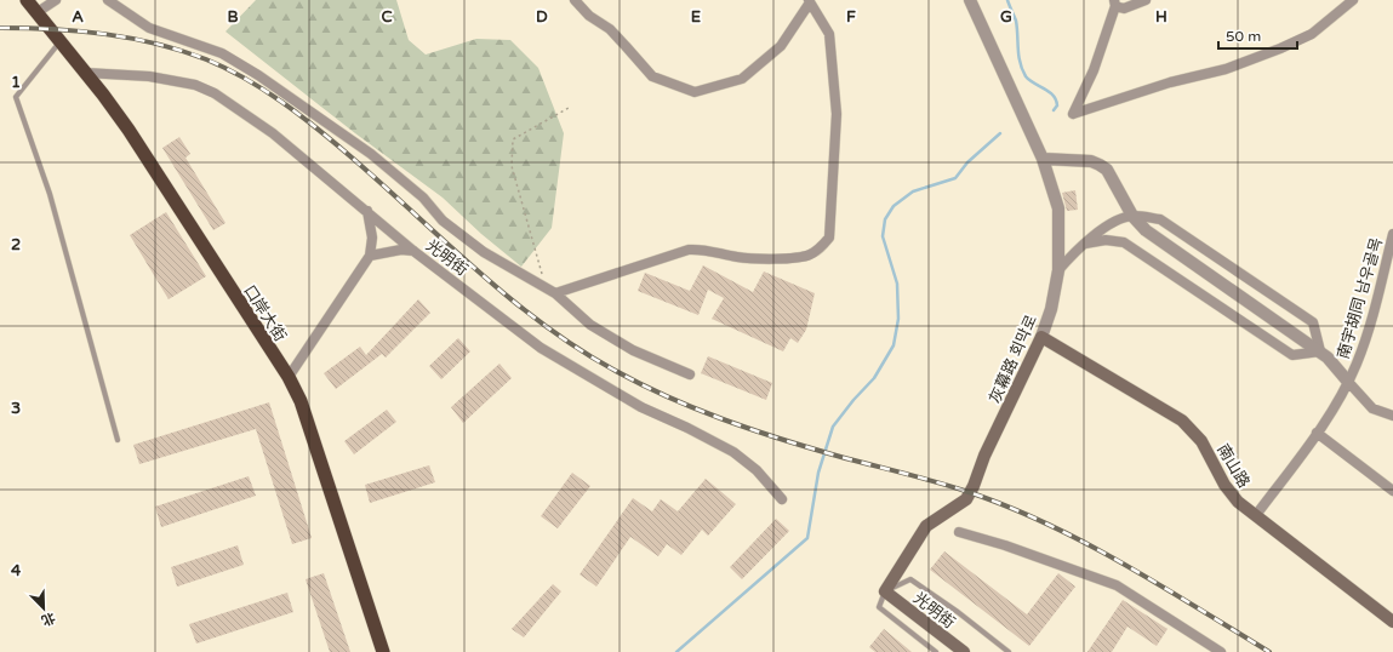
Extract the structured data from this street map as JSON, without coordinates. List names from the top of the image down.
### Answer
{
  "streets": {
    "highway": ["口岸大街"],
    "main road": ["光明街", "灰幕路 회막로", "南山路"],
    "street": ["南宇胡同 남우골목"]
  },
  "crossings": [
    ["光明街", "口岸大街"],
    ["光明街", "灰幕路 회막로"],
    ["南宇胡同 남우골목", "南山路"],
    ["灰幕路 회막로", "南山路"]
  ],
  "scale_bar": "50 m",
  "north": "bottom right",
  "grid": {
    "columns": [
      "A",
      "B",
      "C",
      "D",
      "E",
      "F",
      "G",
      "H"
    ],
    "rows": [
      "1",
      "2",
      "3",
      "4"
    ]
  }
}
